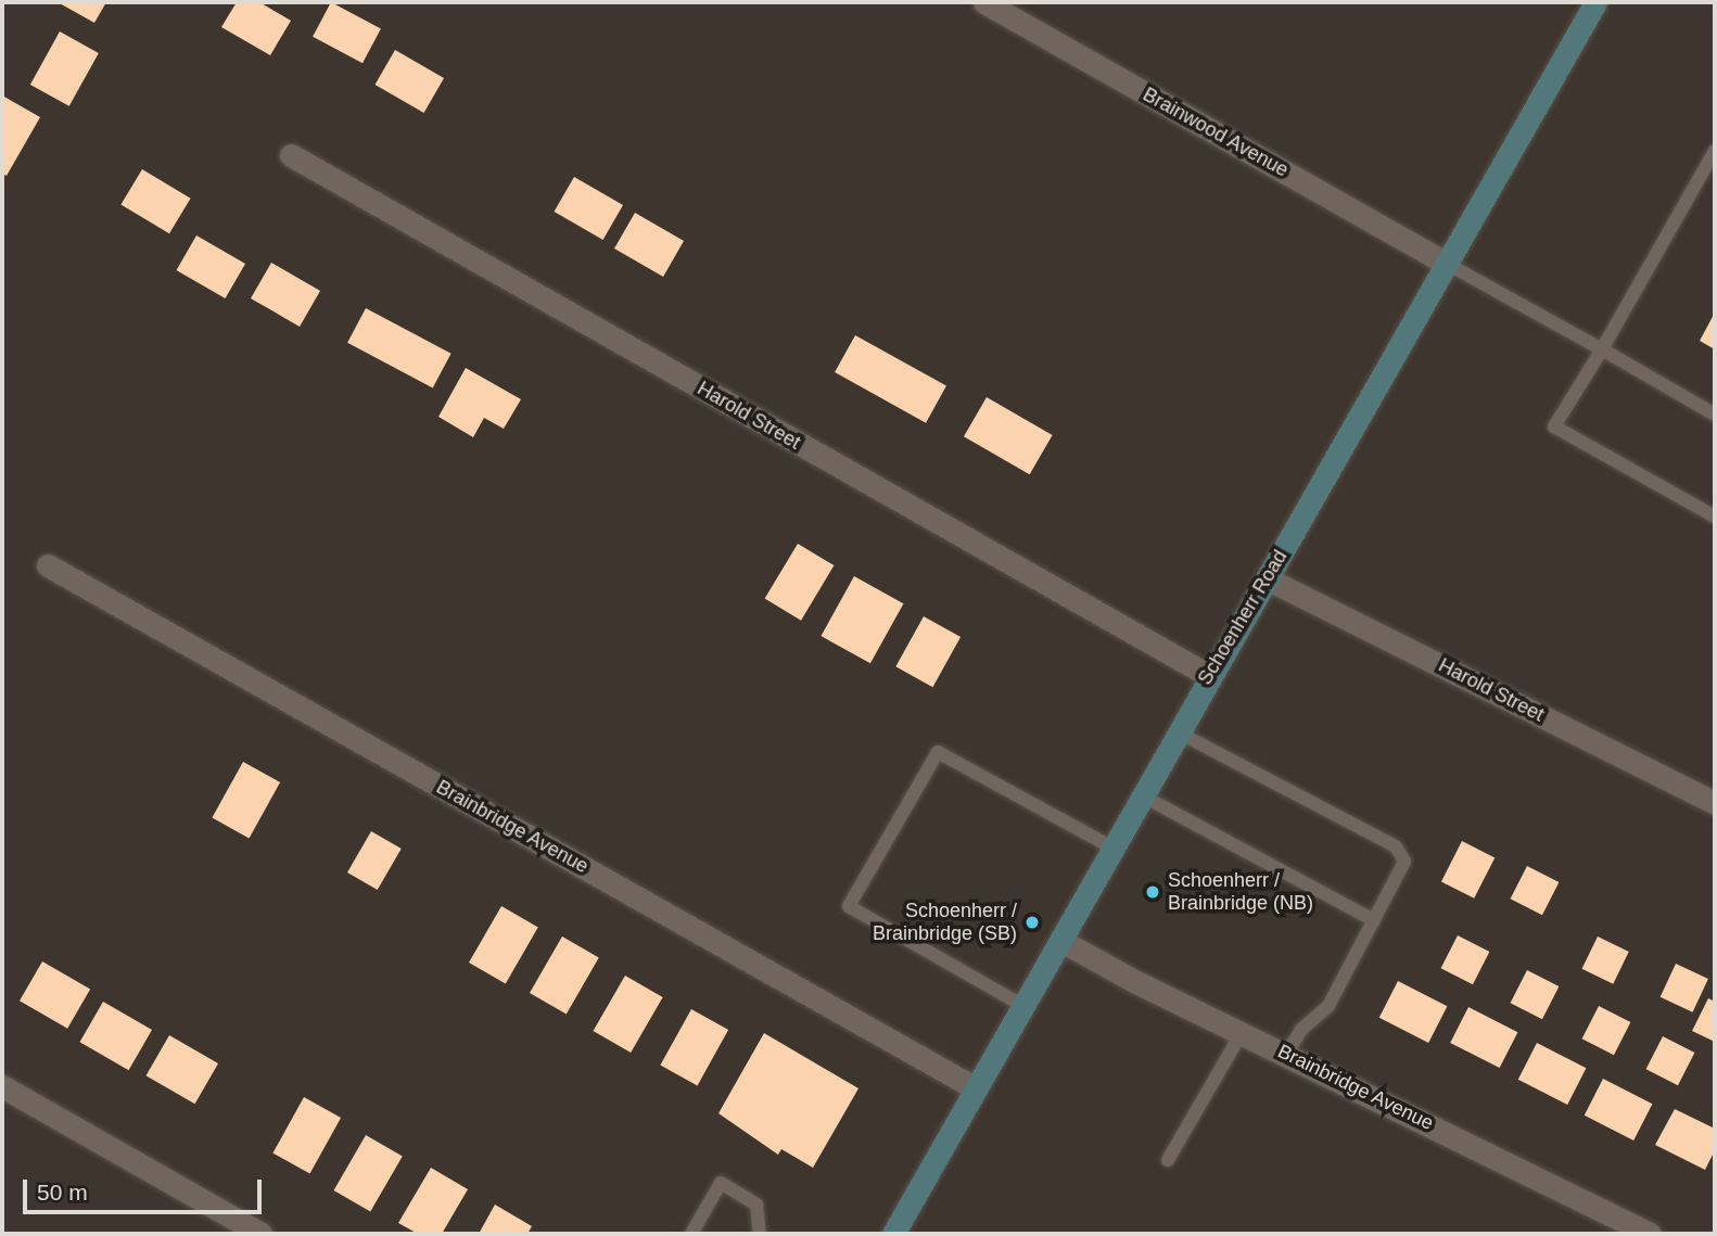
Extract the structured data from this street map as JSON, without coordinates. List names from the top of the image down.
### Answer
{
  "streets": {
    "main road": ["Schoenherr Road"],
    "street": ["Brainwood Avenue", "Harold Street", "Brainbridge Avenue"]
  },
  "crossings": [
    ["Brainwood Avenue", "Schoenherr Road"],
    ["Harold Street", "Schoenherr Road"],
    ["Schoenherr Road", "Brainbridge Avenue"]
  ],
  "places": ["Schoenherr / Brainbridge (NB)", "Schoenherr / Brainbridge (SB)"],
  "scale_bar": "50 m"
}
